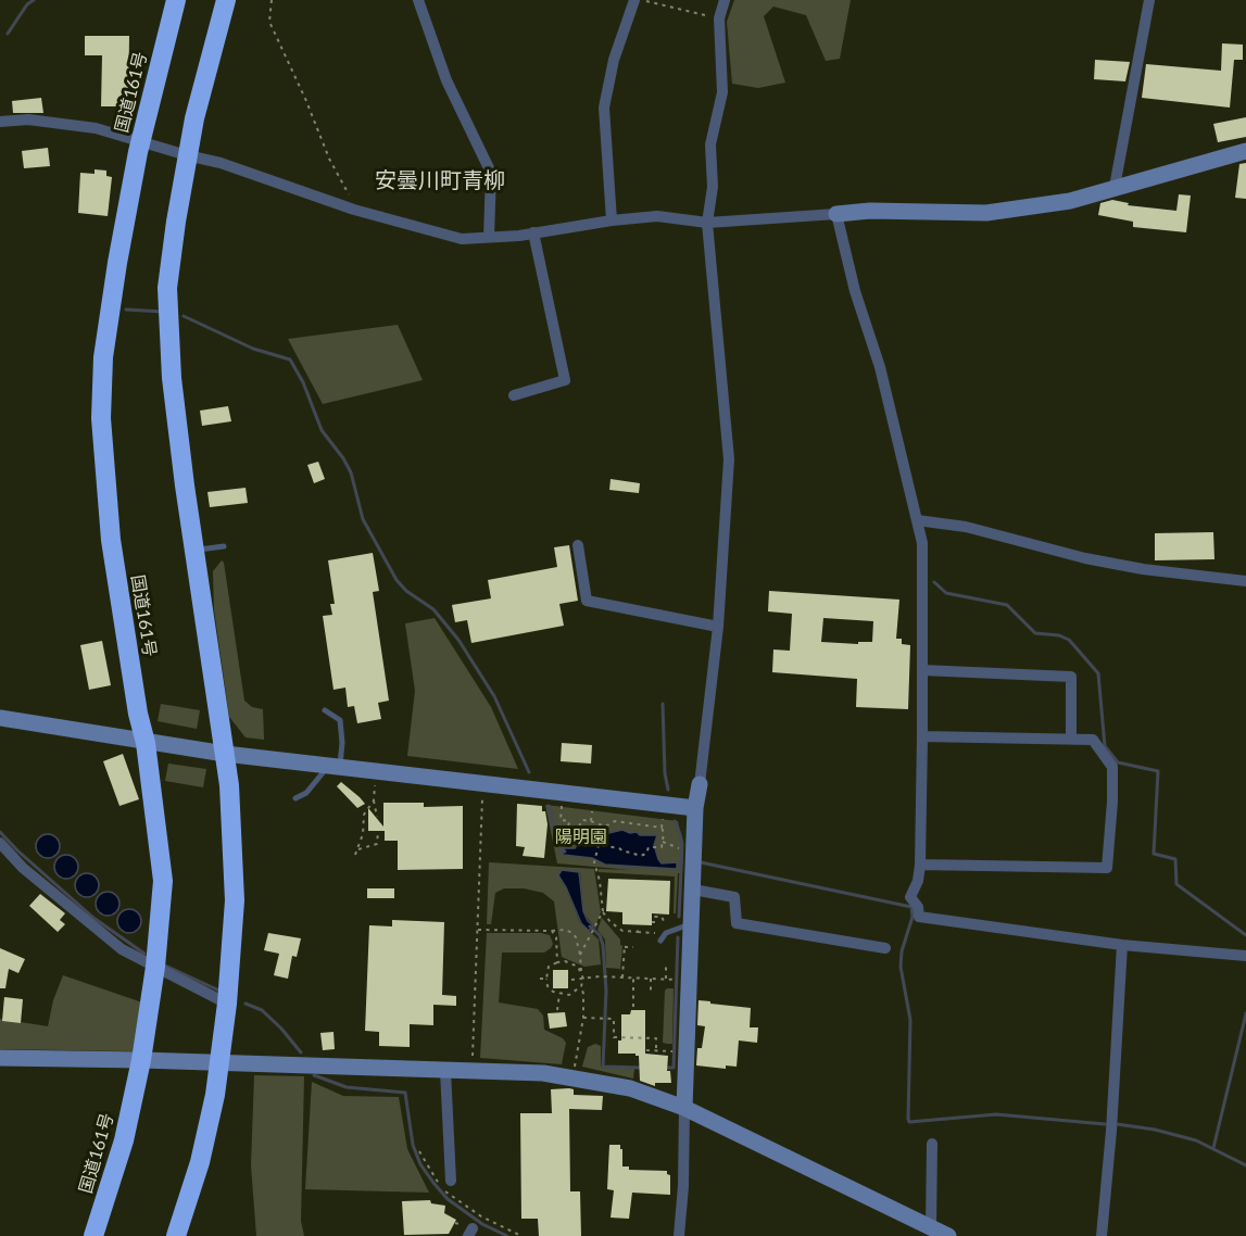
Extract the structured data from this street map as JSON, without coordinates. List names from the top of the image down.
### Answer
{
  "streets": {
    "highway": ["国道161号"]
  },
  "districts": ["安曇川町青柳"],
  "parks": ["陽明園"]
}
